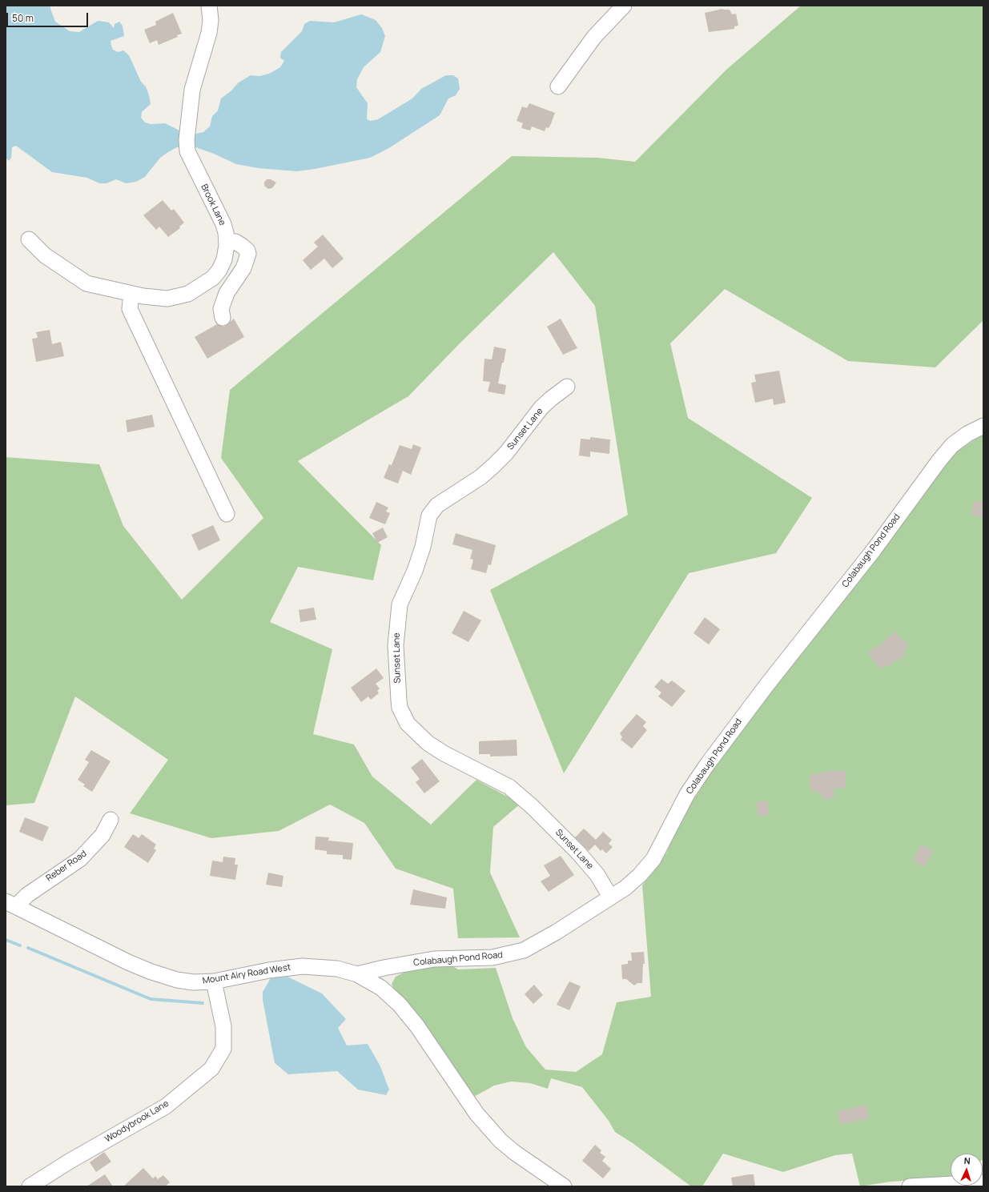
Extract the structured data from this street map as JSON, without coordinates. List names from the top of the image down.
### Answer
{
  "streets": {
    "street": [
      "Brook Lane",
      "Sunset Lane",
      "Colabaugh Pond Road",
      "Reber Road",
      "Mount Airy Road West",
      "Woodybrook Lane"
    ]
  },
  "crossings": [
    ["Sunset Lane", "Colabaugh Pond Road"],
    ["Colabaugh Pond Road", "Mount Airy Road West"],
    ["Reber Road", "Mount Airy Road West"],
    ["Mount Airy Road West", "Woodybrook Lane"]
  ],
  "scale_bar": "50 m",
  "north": "top"
}
